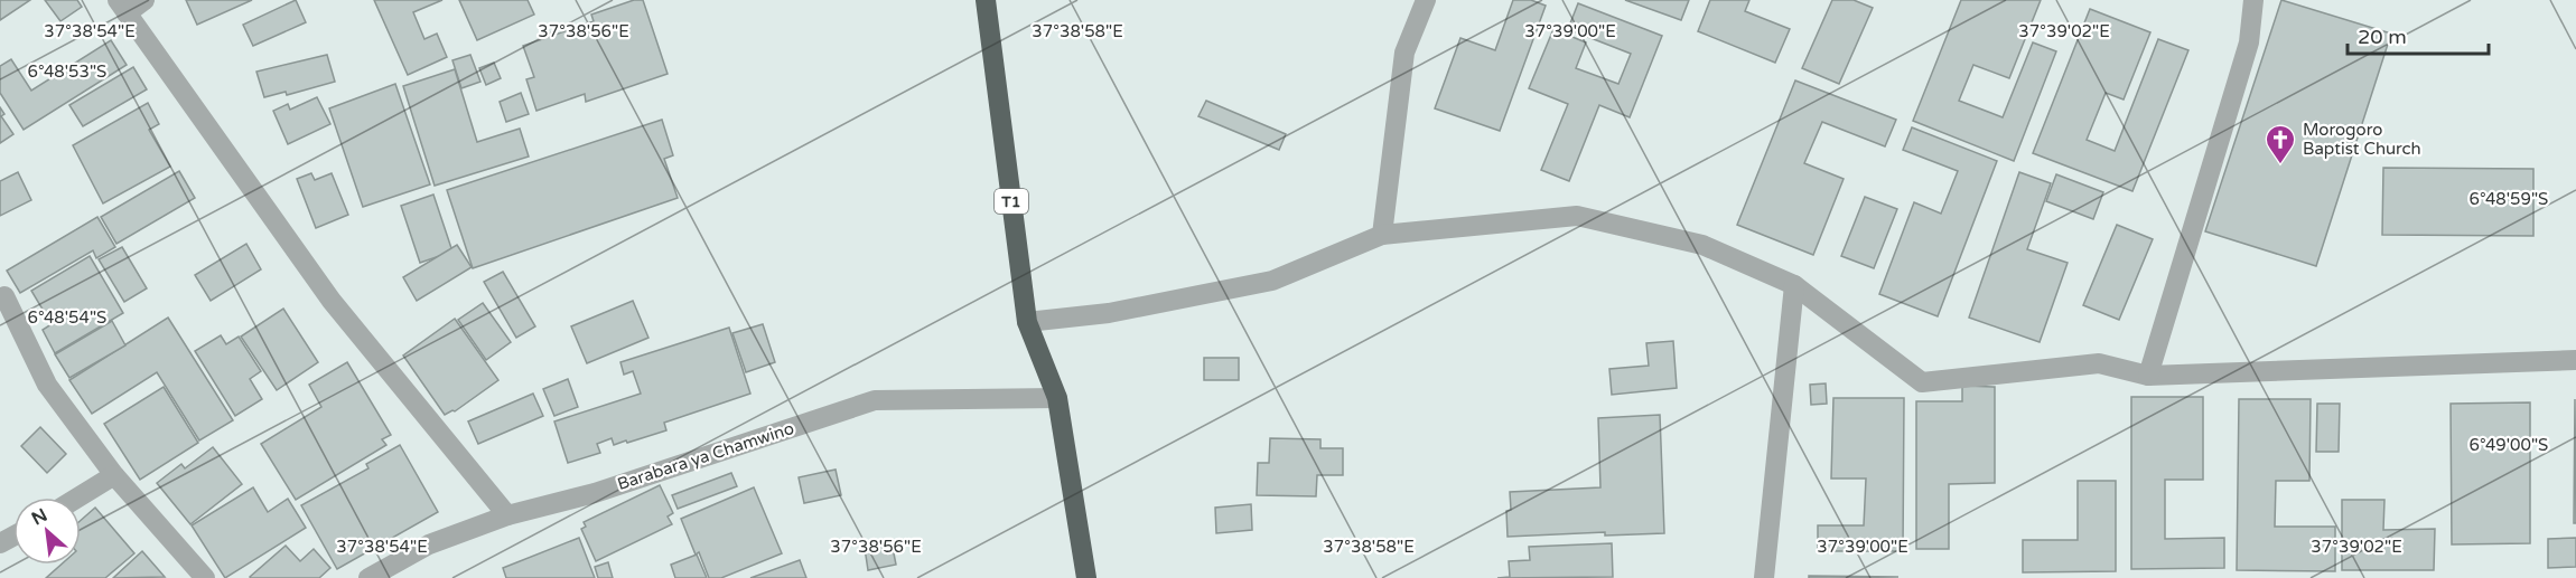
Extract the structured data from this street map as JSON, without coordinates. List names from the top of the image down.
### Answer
{
  "streets": {
    "highway": ["T1"],
    "street": ["Barabara ya Chamwino"]
  },
  "crossings": [
    ["T1", "Barabara ya Chamwino"]
  ],
  "places": {
    "church": ["Morogoro Baptist Church"]
  },
  "scale_bar": "20 m",
  "north": "top left",
  "coordinates": [
    "37°38'54\"E",
    "37°38'56\"E",
    "37°38'58\"E",
    "37°39'00\"E",
    "37°39'02\"E",
    "6°48'53\"S",
    "6°48'59\"S",
    "6°48'54\"S",
    "6°49'00\"S"
  ]
}
